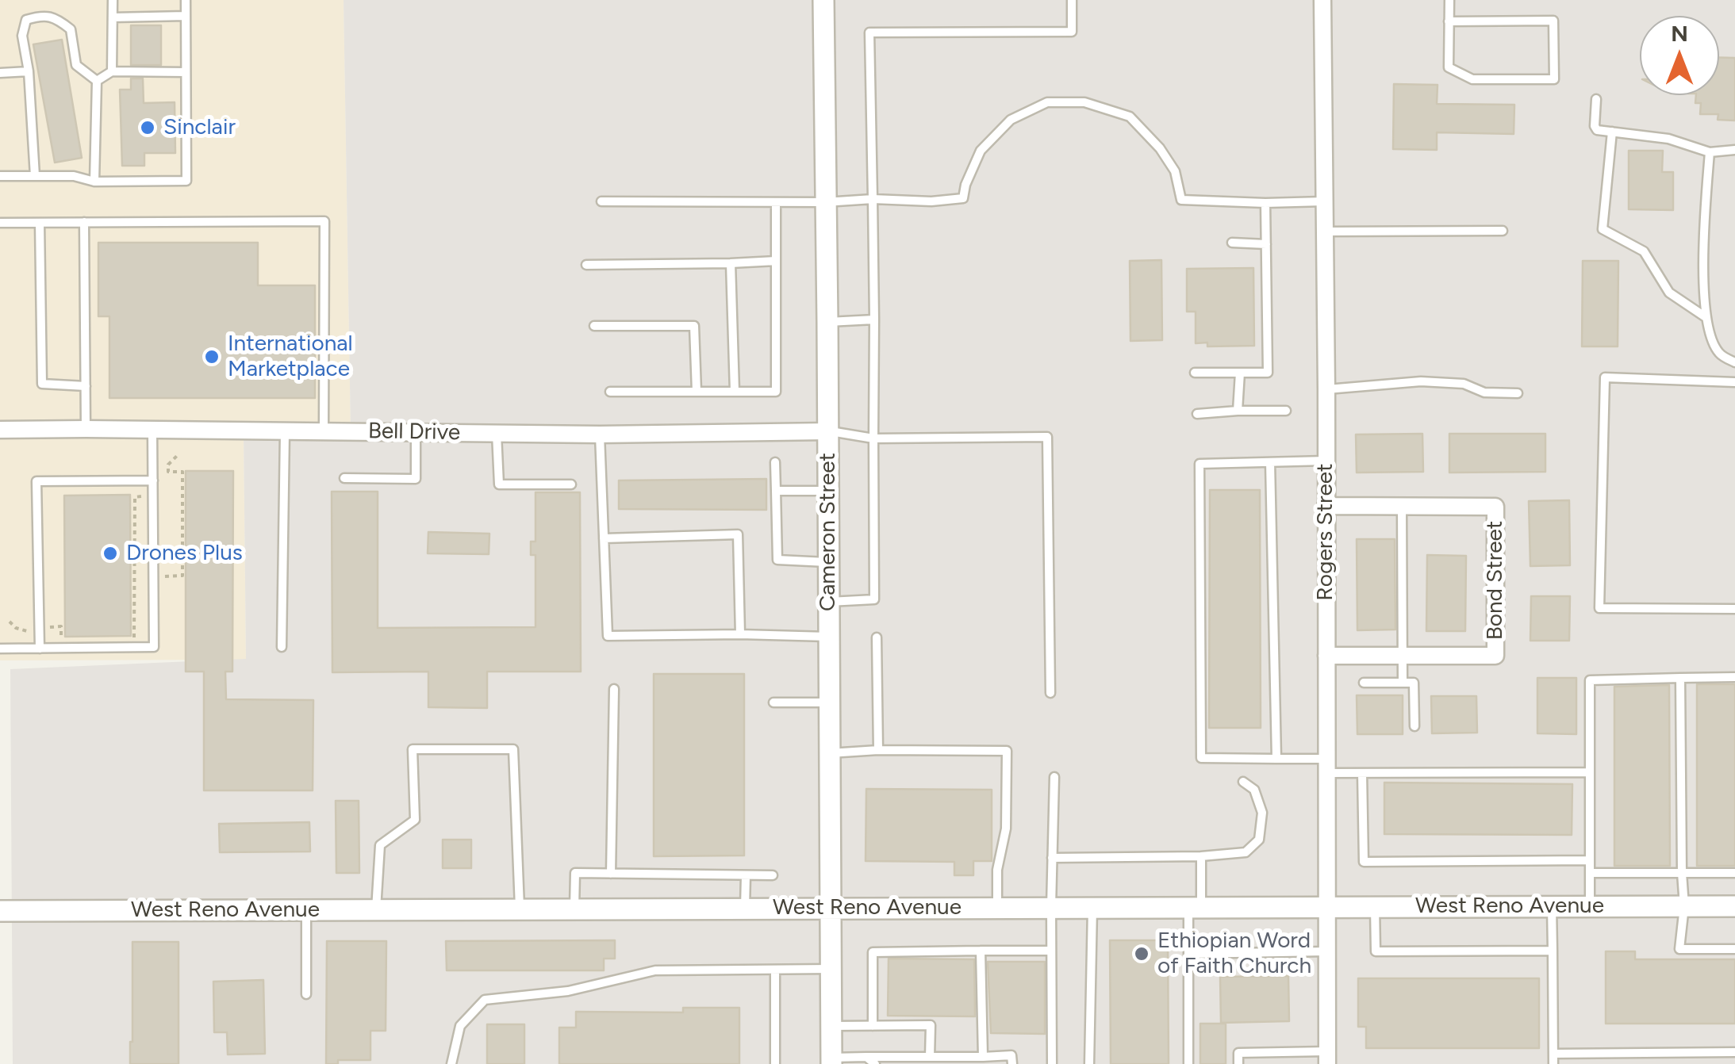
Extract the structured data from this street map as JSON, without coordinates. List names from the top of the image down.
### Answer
{
  "streets": {
    "street": [
      "Bell Drive",
      "Cameron Street",
      "Rogers Street",
      "Bond Street",
      "West Reno Avenue"
    ]
  },
  "crossings": [
    ["Bell Drive", "Cameron Street"],
    ["Cameron Street", "West Reno Avenue"],
    ["Rogers Street", "Bond Street"],
    ["Rogers Street", "West Reno Avenue"]
  ],
  "places": [
    "Sinclair",
    "International Marketplace",
    "Drones Plus",
    "Ethiopian Word of Faith Church"
  ],
  "north": "top"
}
